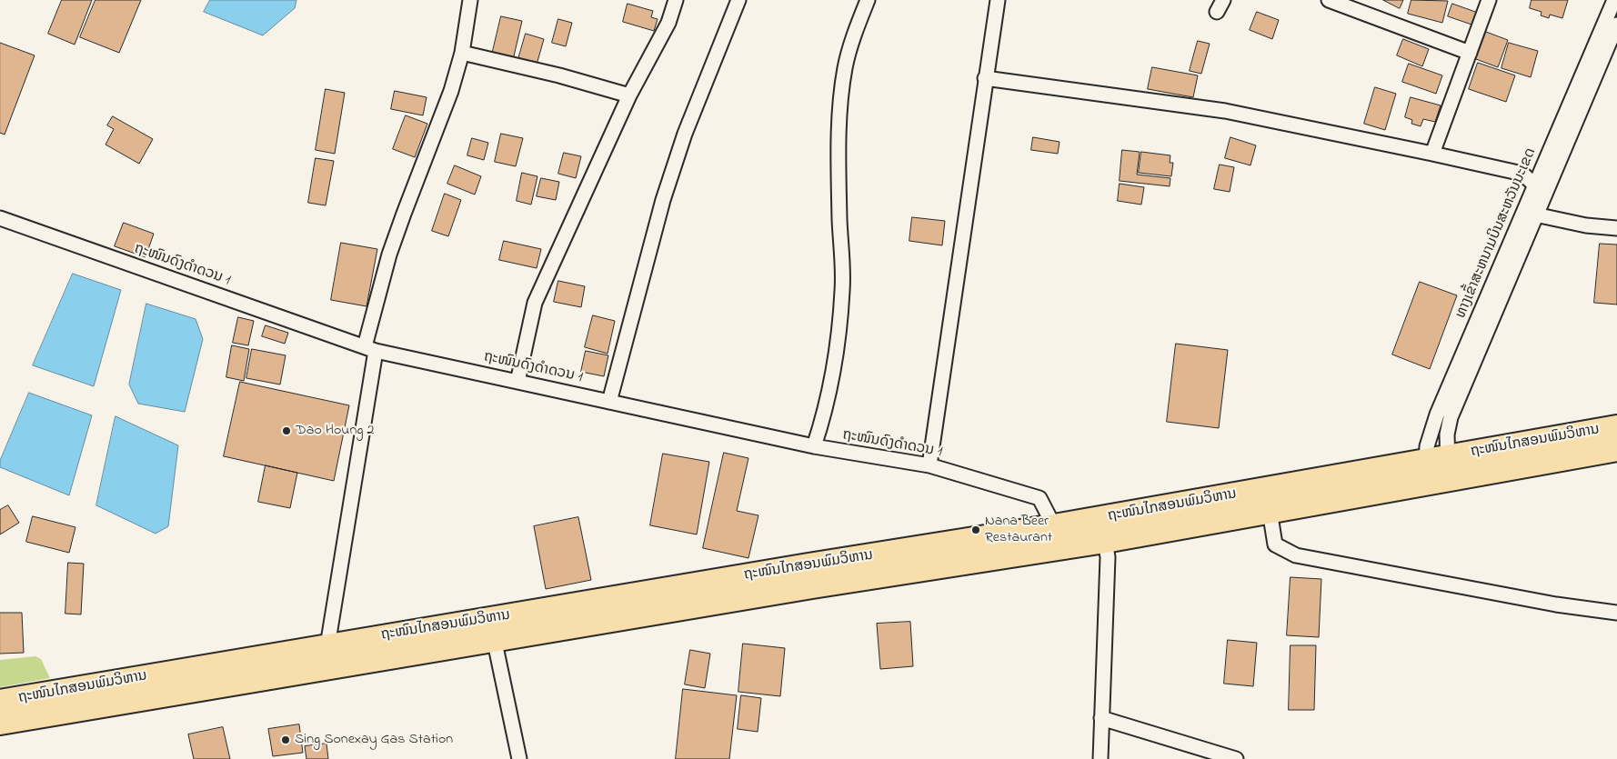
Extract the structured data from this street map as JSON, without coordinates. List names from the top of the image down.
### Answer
{
  "streets": {
    "highway": ["ຖະໜົນໄກສອນພົມວິຫານ"],
    "street": ["ທາງເຂົ້າສະຫນາມບິນສະຫວັນນະເຂດ", "ຖະໜົນດົງດຳດວນ 1"]
  },
  "crossings": [
    ["ທາງເຂົ້າສະຫນາມບິນສະຫວັນນະເຂດ", "ຖະໜົນໄກສອນພົມວິຫານ"],
    ["ຖະໜົນດົງດຳດວນ 1", "ຖະໜົນໄກສອນພົມວິຫານ"]
  ],
  "places": ["Dao Houng 2", "Nana Beer Restaurant", "Sing Sonexay Gas Station"]
}
